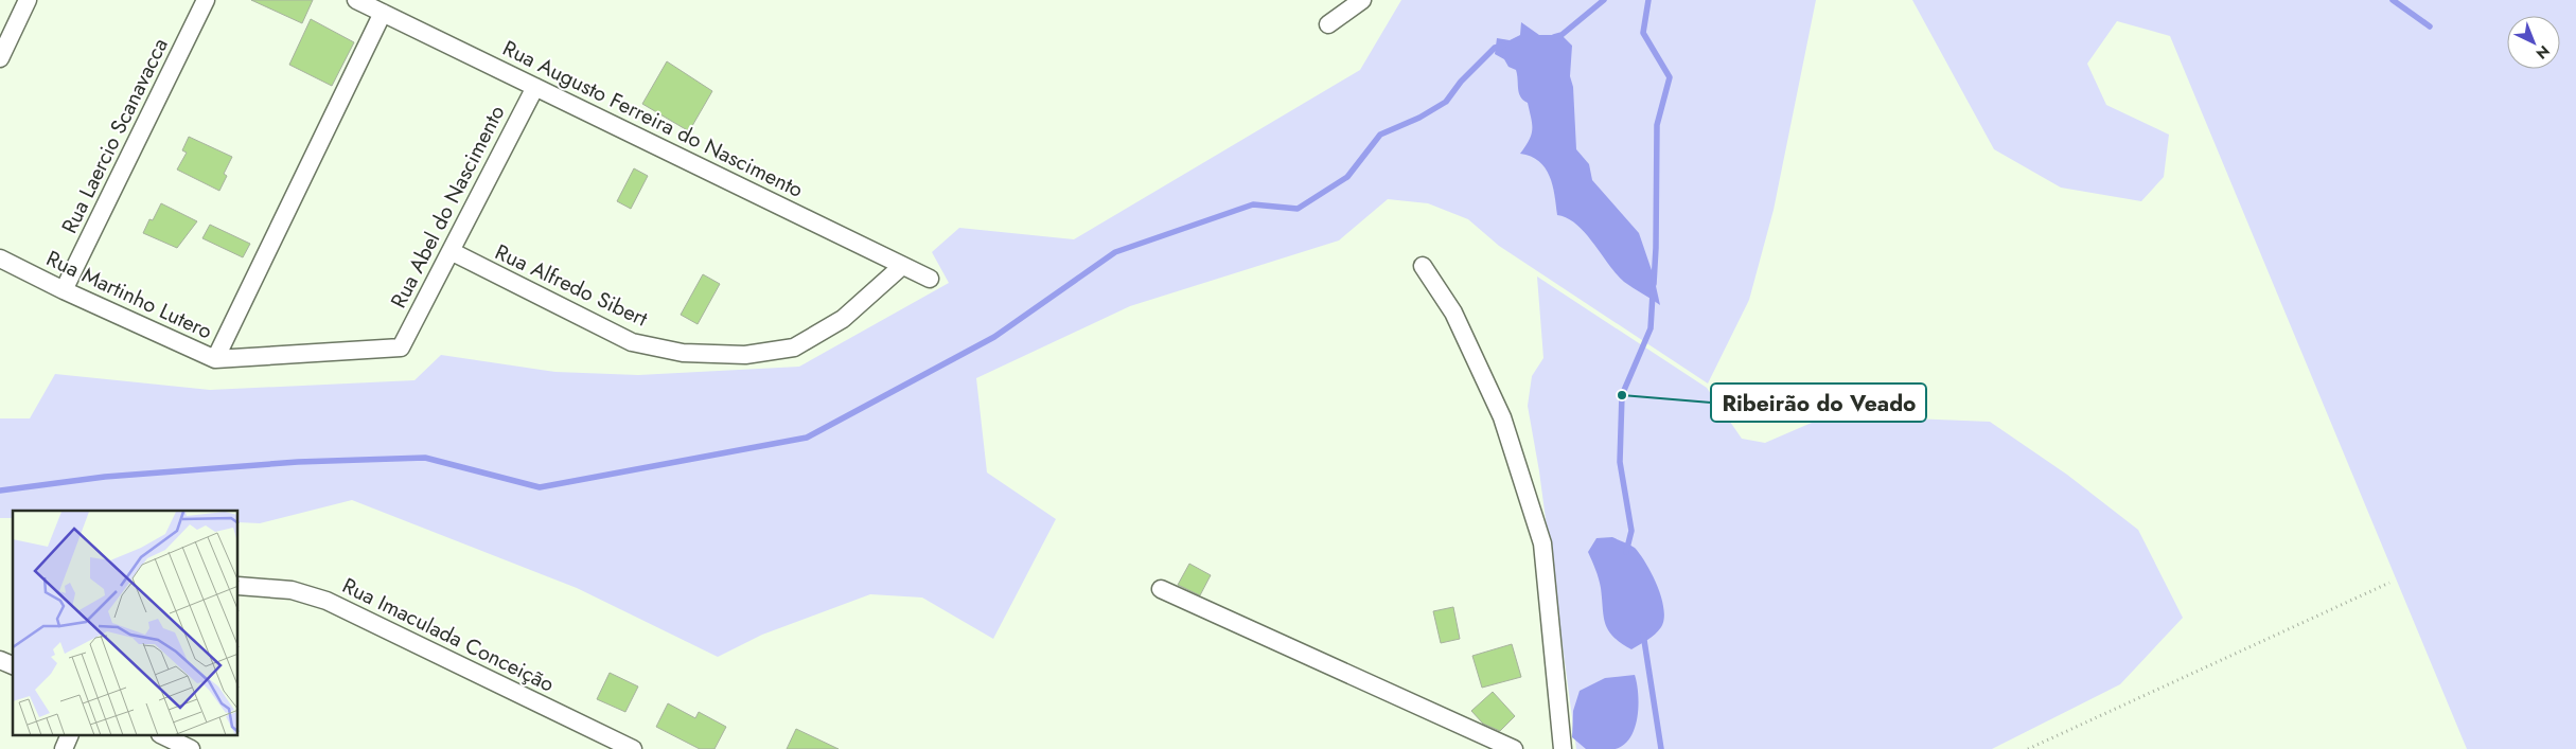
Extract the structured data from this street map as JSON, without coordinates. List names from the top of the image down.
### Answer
{
  "streets": {
    "street": [
      "Rua Augusto Ferreira do Nascimento",
      "Rua Laercio Scanavacca",
      "Rua Abel do Nascimento",
      "Rua Alfredo Sibert",
      "Rua Martinho Lutero",
      "Rua Imaculada Conceição"
    ]
  },
  "crossings": [
    ["Rua Augusto Ferreira do Nascimento", "Rua Abel do Nascimento"],
    ["Rua Augusto Ferreira do Nascimento", "Rua Alfredo Sibert"],
    ["Rua Laercio Scanavacca", "Rua Martinho Lutero"],
    ["Rua Abel do Nascimento", "Rua Alfredo Sibert"],
    ["Rua Abel do Nascimento", "Rua Martinho Lutero"]
  ],
  "places": ["Ribeirão do Veado"],
  "north": "bottom right"
}
